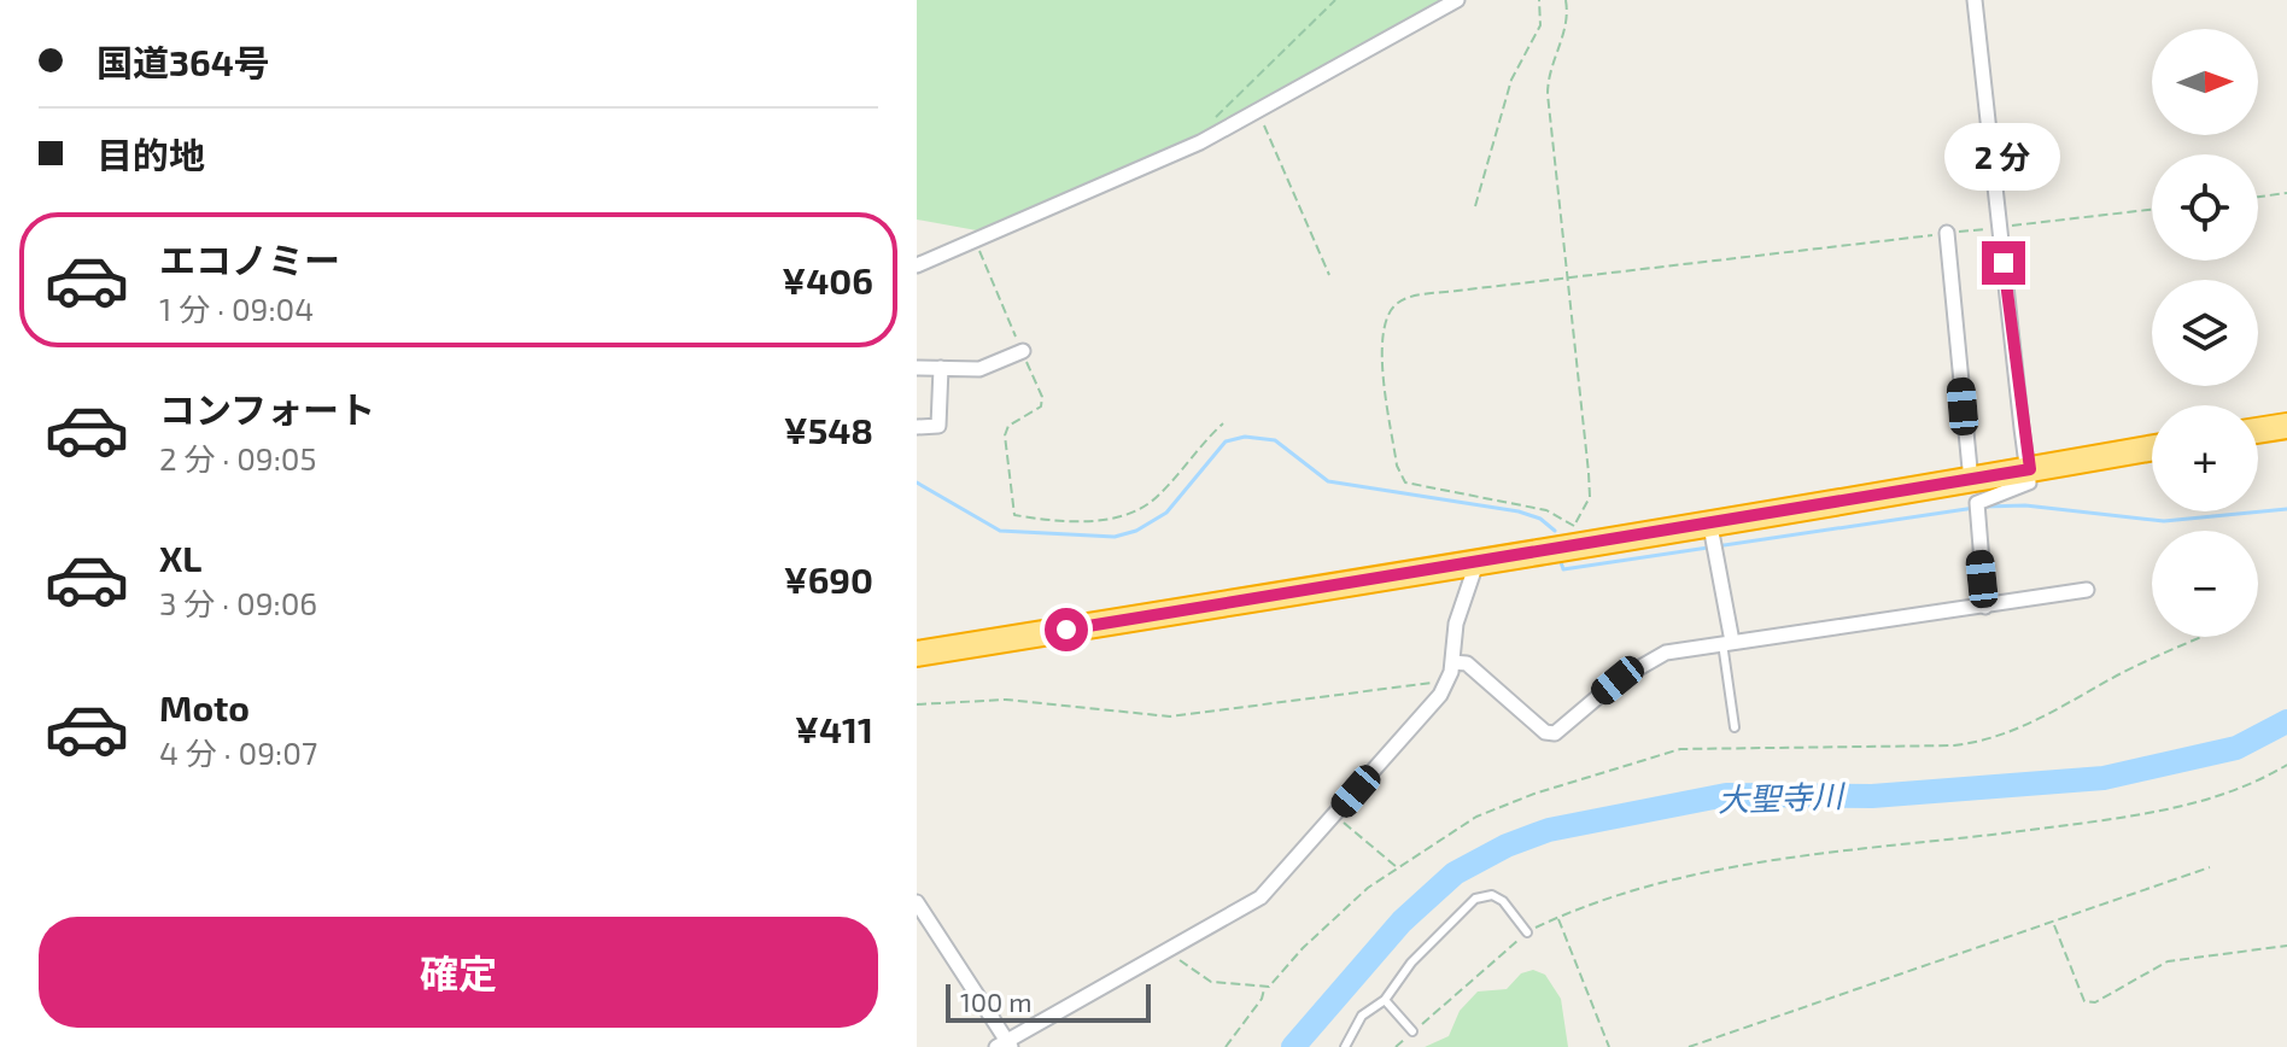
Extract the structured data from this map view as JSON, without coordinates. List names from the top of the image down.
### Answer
{
  "water": ["大聖寺川"],
  "scale_bar": "100 m",
  "north": "right",
  "page": {
    "banner": ["国道364号", "目的地"],
    "map_buttons": ["+", "−"],
    "bubble": "2 分",
    "list": [
      {
        "name": "エコノミー",
        "note": "1 分 · 09:04",
        "value": "¥406"
      },
      {
        "name": "コンフォート",
        "note": "2 分 · 09:05",
        "value": "¥548"
      },
      {
        "name": "XL",
        "note": "3 分 · 09:06",
        "value": "¥690"
      },
      {
        "name": "Moto",
        "note": "4 分 · 09:07",
        "value": "¥411"
      }
    ],
    "buttons": "確定",
    "scale": "100 m"
  }
}
